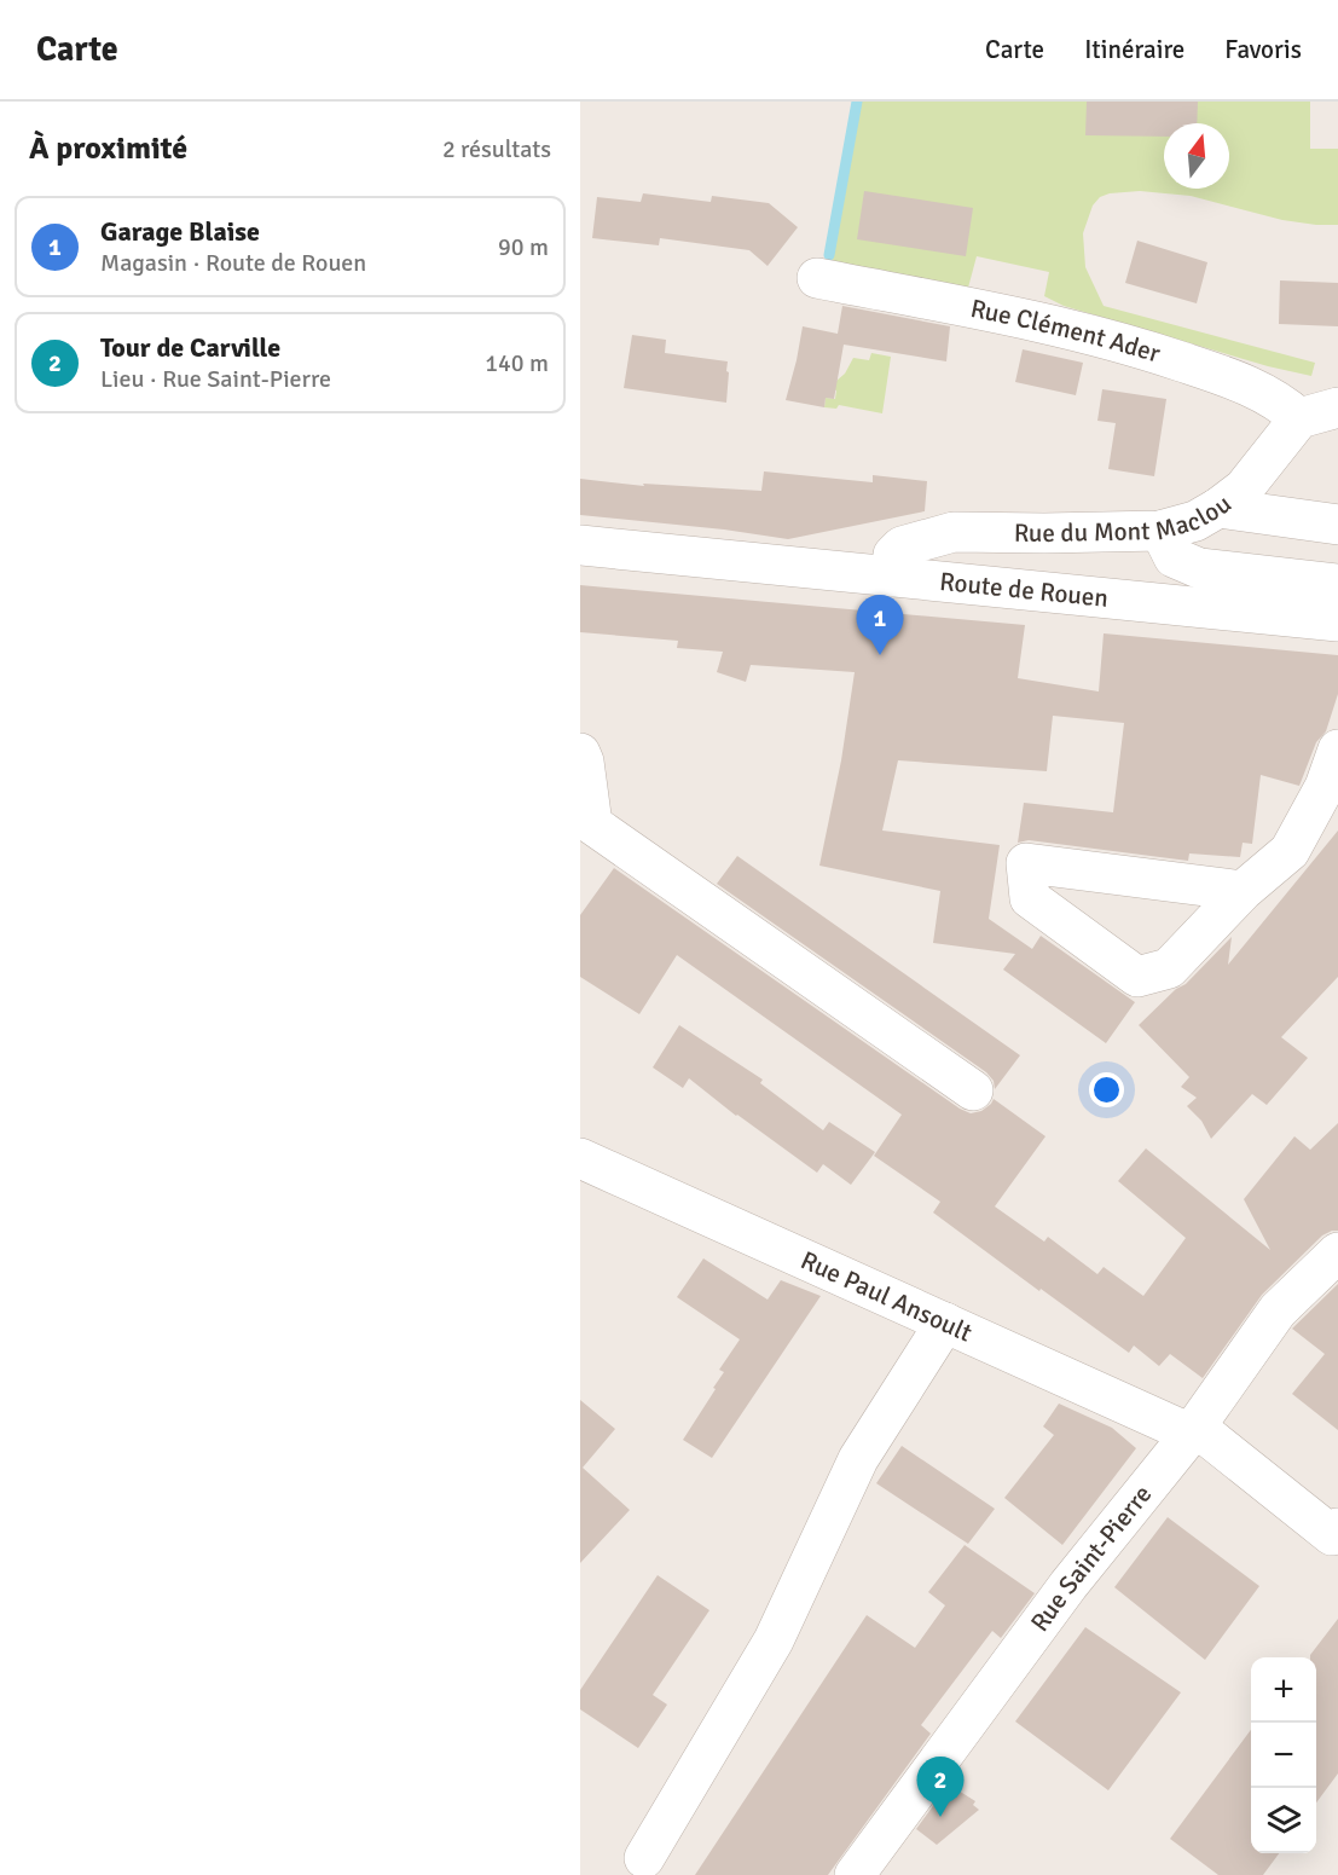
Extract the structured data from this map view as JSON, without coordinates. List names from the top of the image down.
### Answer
{
  "streets": {
    "street": [
      "Rue Clément Ader",
      "Rue du Mont Maclou",
      "Route de Rouen",
      "Rue Paul Ansoult",
      "Rue Saint-Pierre"
    ]
  },
  "crossings": [
    ["Rue Clément Ader", "Rue du Mont Maclou"],
    ["Rue du Mont Maclou", "Route de Rouen"],
    ["Rue Paul Ansoult", "Rue Saint-Pierre"]
  ],
  "north": "top",
  "page": {
    "header": "Carte",
    "nav": ["Carte", "Itinéraire", "Favoris"],
    "heading": ["À proximité", "2 résultats"],
    "list": [
      {
        "mark": "1",
        "name": "Garage Blaise",
        "note": "Magasin · Route de Rouen",
        "value": "90 m"
      },
      {
        "mark": "2",
        "name": "Tour de Carville",
        "note": "Lieu · Rue Saint-Pierre",
        "value": "140 m"
      }
    ],
    "pins": ["1", "2"],
    "map_buttons": ["+", "−"]
  }
}
